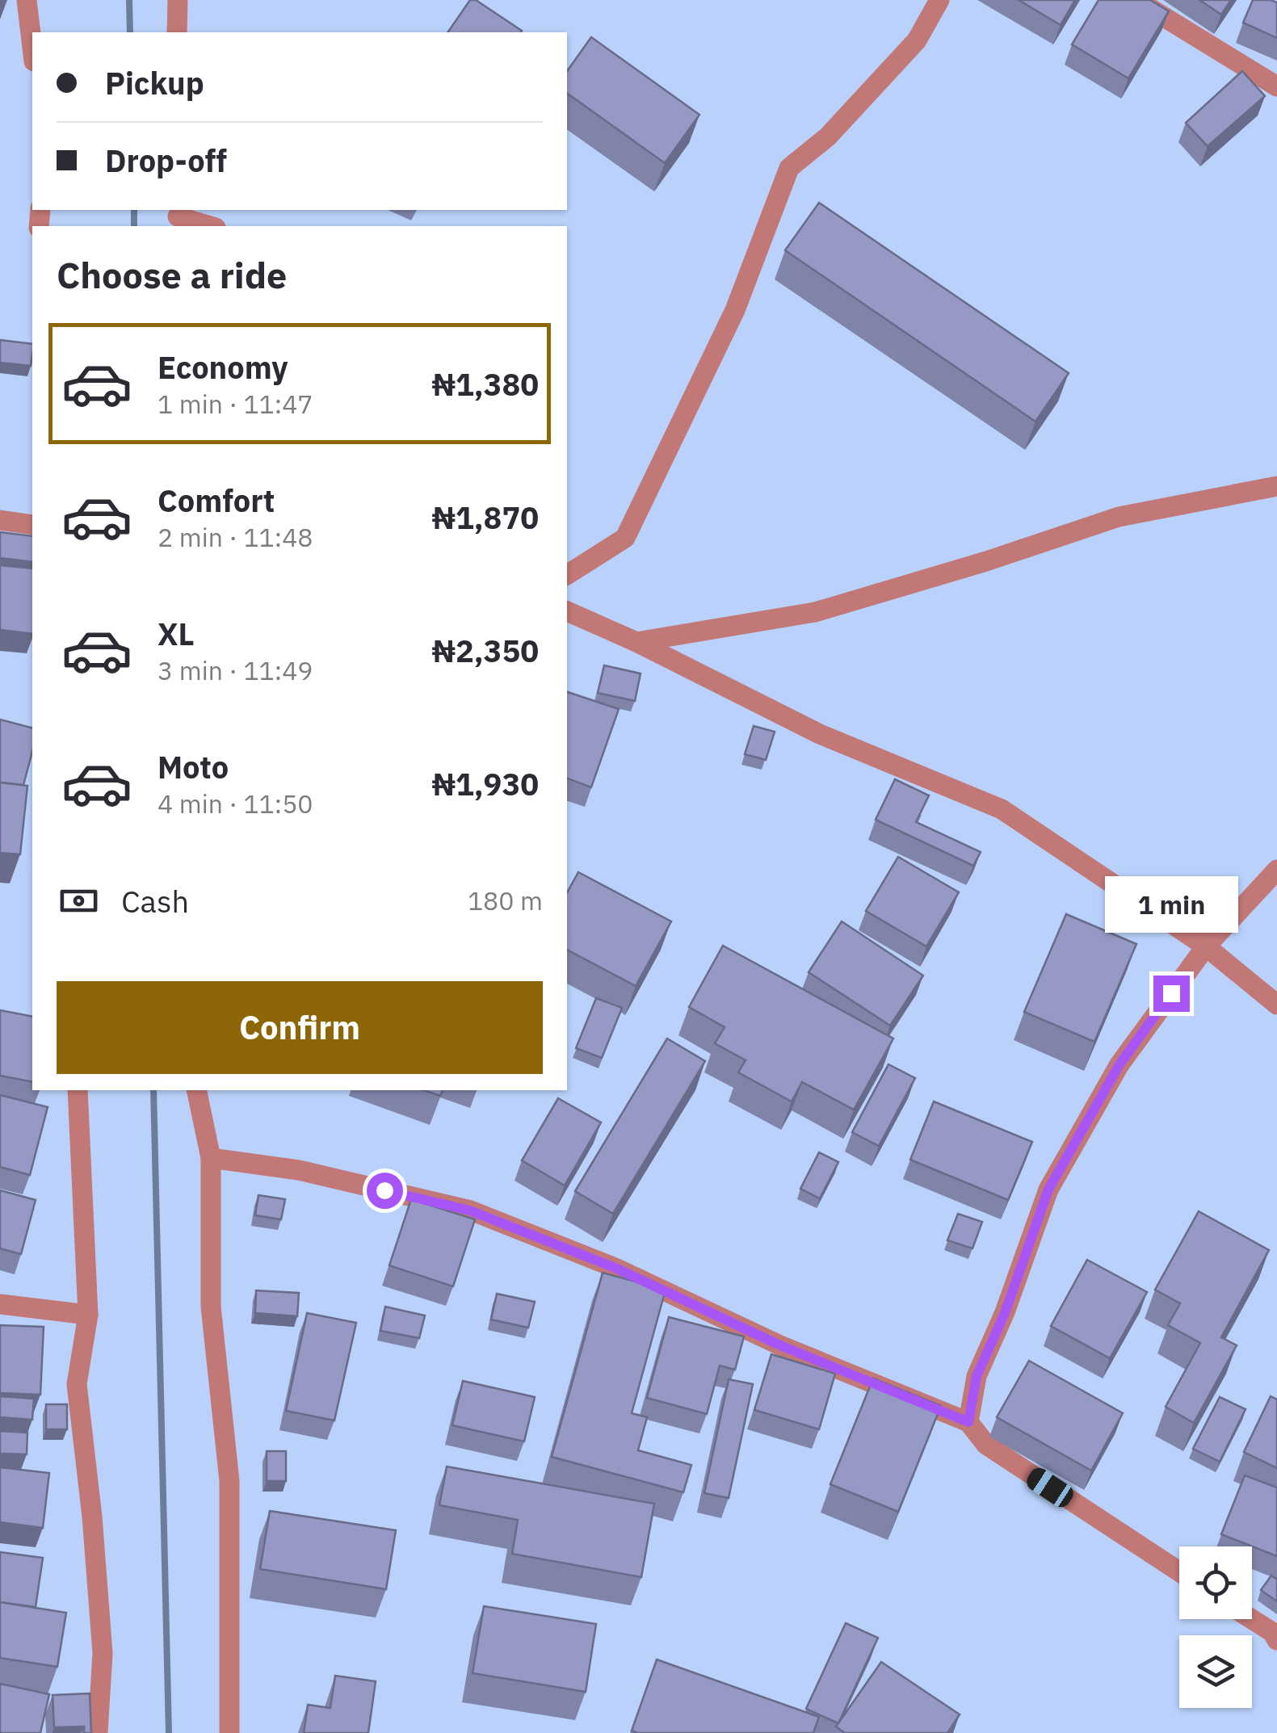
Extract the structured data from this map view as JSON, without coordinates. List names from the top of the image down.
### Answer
{
  "page": {
    "banner": ["Pickup", "Drop-off"],
    "heading": "Choose a ride",
    "list": [
      {
        "name": "Economy",
        "note": "1 min · 11:47",
        "value": "₦1,380"
      },
      {
        "name": "Comfort",
        "note": "2 min · 11:48",
        "value": "₦1,870"
      },
      {
        "name": "XL",
        "note": "3 min · 11:49",
        "value": "₦2,350"
      },
      {
        "name": "Moto",
        "note": "4 min · 11:50",
        "value": "₦1,930"
      }
    ],
    "pay": ["Cash", "180 m"],
    "bubble": "1 min",
    "buttons": "Confirm"
  }
}
